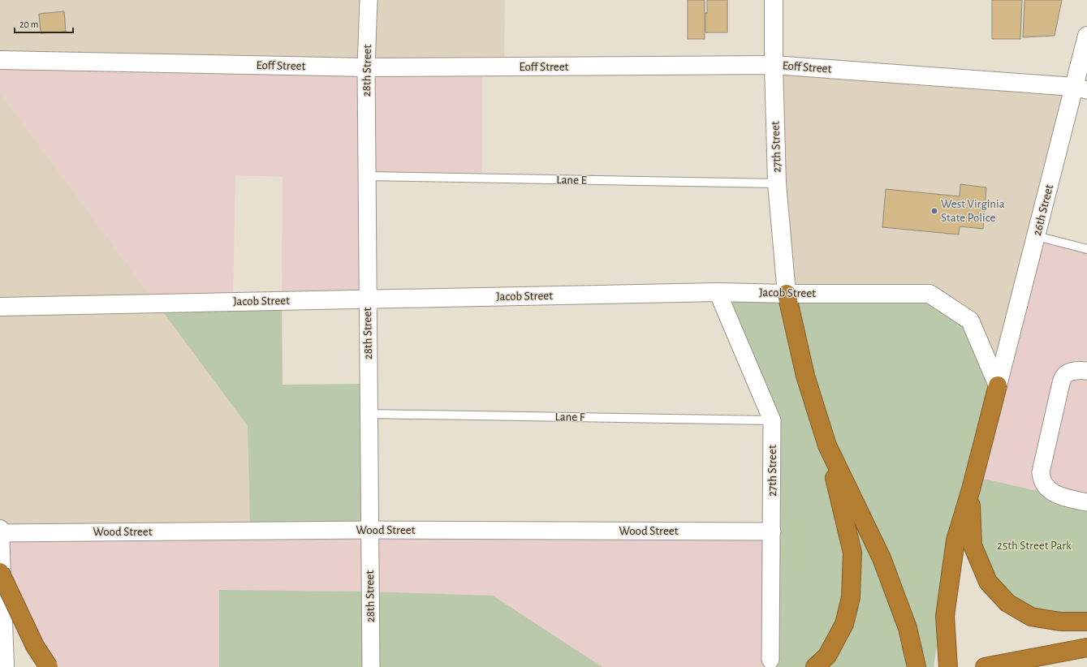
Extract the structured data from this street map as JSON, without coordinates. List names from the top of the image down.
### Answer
{
  "streets": {
    "street": [
      "Eoff Street",
      "28th Street",
      "27th Street",
      "26th Street",
      "Jacob Street",
      "Wood Street"
    ],
    "lane": ["Lane E", "Lane F"]
  },
  "crossings": [
    ["Eoff Street", "28th Street"],
    ["Eoff Street", "27th Street"],
    ["Eoff Street", "26th Street"],
    ["28th Street", "Lane E"],
    ["28th Street", "Jacob Street"],
    ["28th Street", "Lane F"],
    ["28th Street", "Wood Street"],
    ["27th Street", "Lane E"],
    ["27th Street", "Jacob Street"],
    ["27th Street", "Lane F"],
    ["27th Street", "Wood Street"],
    ["26th Street", "Jacob Street"]
  ],
  "parks": ["25th Street Park"],
  "places": ["West Virginia State Police"],
  "scale_bar": "20 m"
}
